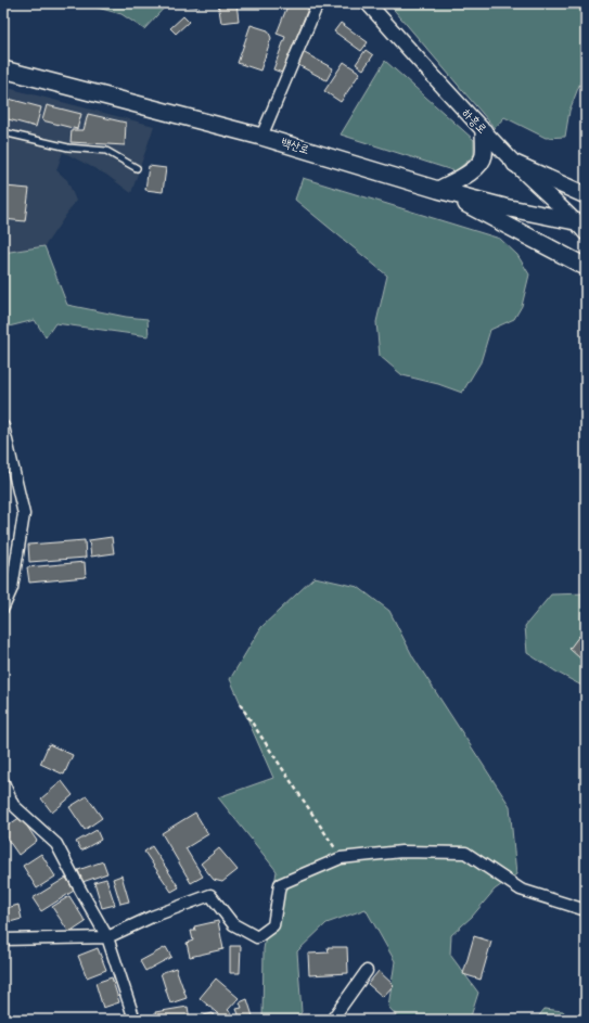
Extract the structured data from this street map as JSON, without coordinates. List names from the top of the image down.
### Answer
{
  "streets": {
    "main road": ["백산로"],
    "street": ["하흥로"]
  },
  "crossings": [
    ["하흥로", "백산로"]
  ]
}
